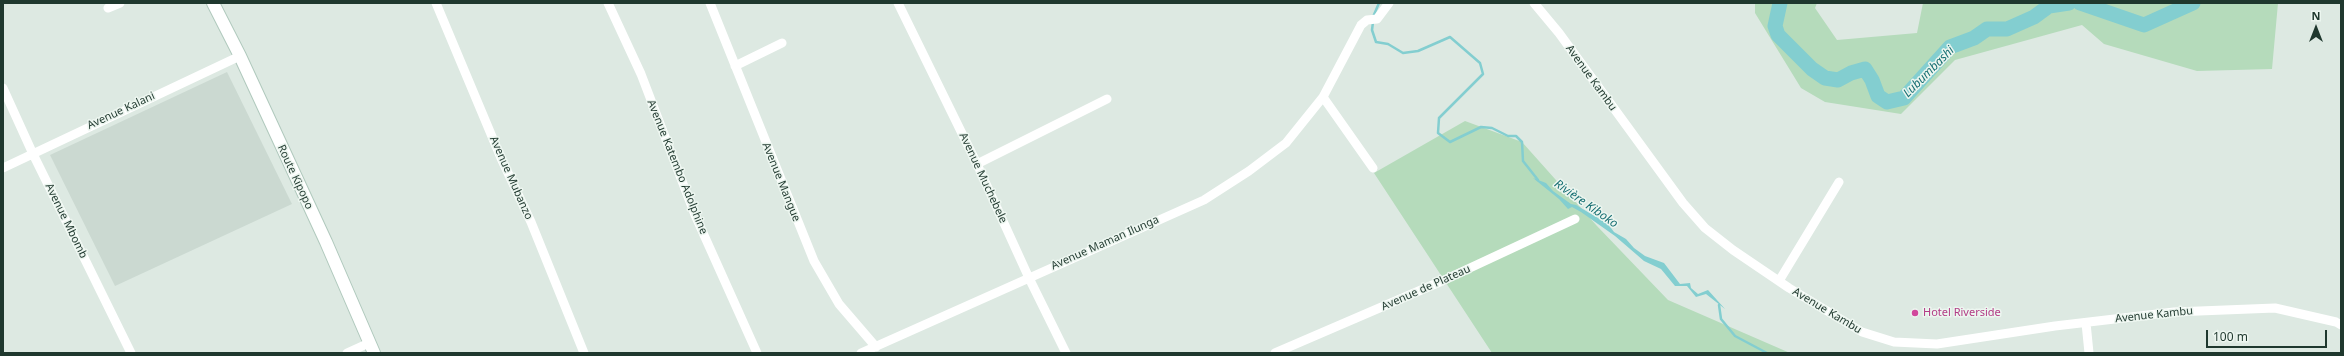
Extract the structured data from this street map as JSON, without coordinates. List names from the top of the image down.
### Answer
{
  "streets": {
    "main road": ["Route Kipopo"],
    "street": [
      "Avenue Kambu",
      "Avenue Kalani",
      "Avenue Katembo Adolphine",
      "Avenue Mubanzo",
      "Avenue Muchebele",
      "Avenue Mangue",
      "Avenue Mbomb",
      "Avenue Maman Ilunga",
      "Avenue de Plateau"
    ]
  },
  "crossings": [
    ["Avenue Kalani", "Route Kipopo"],
    ["Avenue Kalani", "Avenue Mbomb"],
    ["Avenue Muchebele", "Avenue Maman Ilunga"],
    ["Avenue Mangue", "Avenue Maman Ilunga"]
  ],
  "water": ["Lubumbashi", "Rivière Kiboko"],
  "places": ["Hotel Riverside"],
  "scale_bar": "100 m",
  "north": "top"
}
